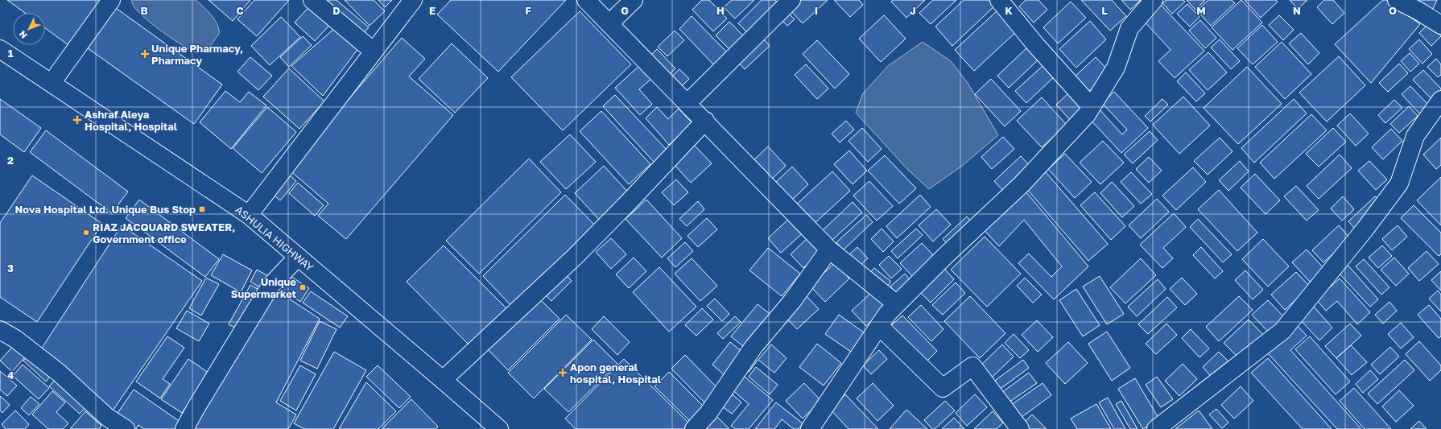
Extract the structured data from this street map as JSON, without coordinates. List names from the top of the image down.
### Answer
{
  "streets": {
    "main road": ["ASHULIA HIGHWAY"]
  },
  "places": {
    "health": ["Unique Pharmacy, Pharmacy", "Ashraf Aleya Hospital, Hospital", "Apon general hospital, Hospital"],
    "transit": ["Nova Hospital Ltd. Unique Bus Stop", "Unique Supermarket"],
    "other": ["RIAZ JACQUARD SWEATER, Government office"]
  },
  "north": "bottom left",
  "grid": {
    "columns": [
      "B",
      "C",
      "D",
      "E",
      "F",
      "G",
      "H",
      "I",
      "J",
      "K",
      "L",
      "M",
      "N",
      "O"
    ],
    "rows": [
      "1",
      "2",
      "3",
      "4"
    ]
  }
}
